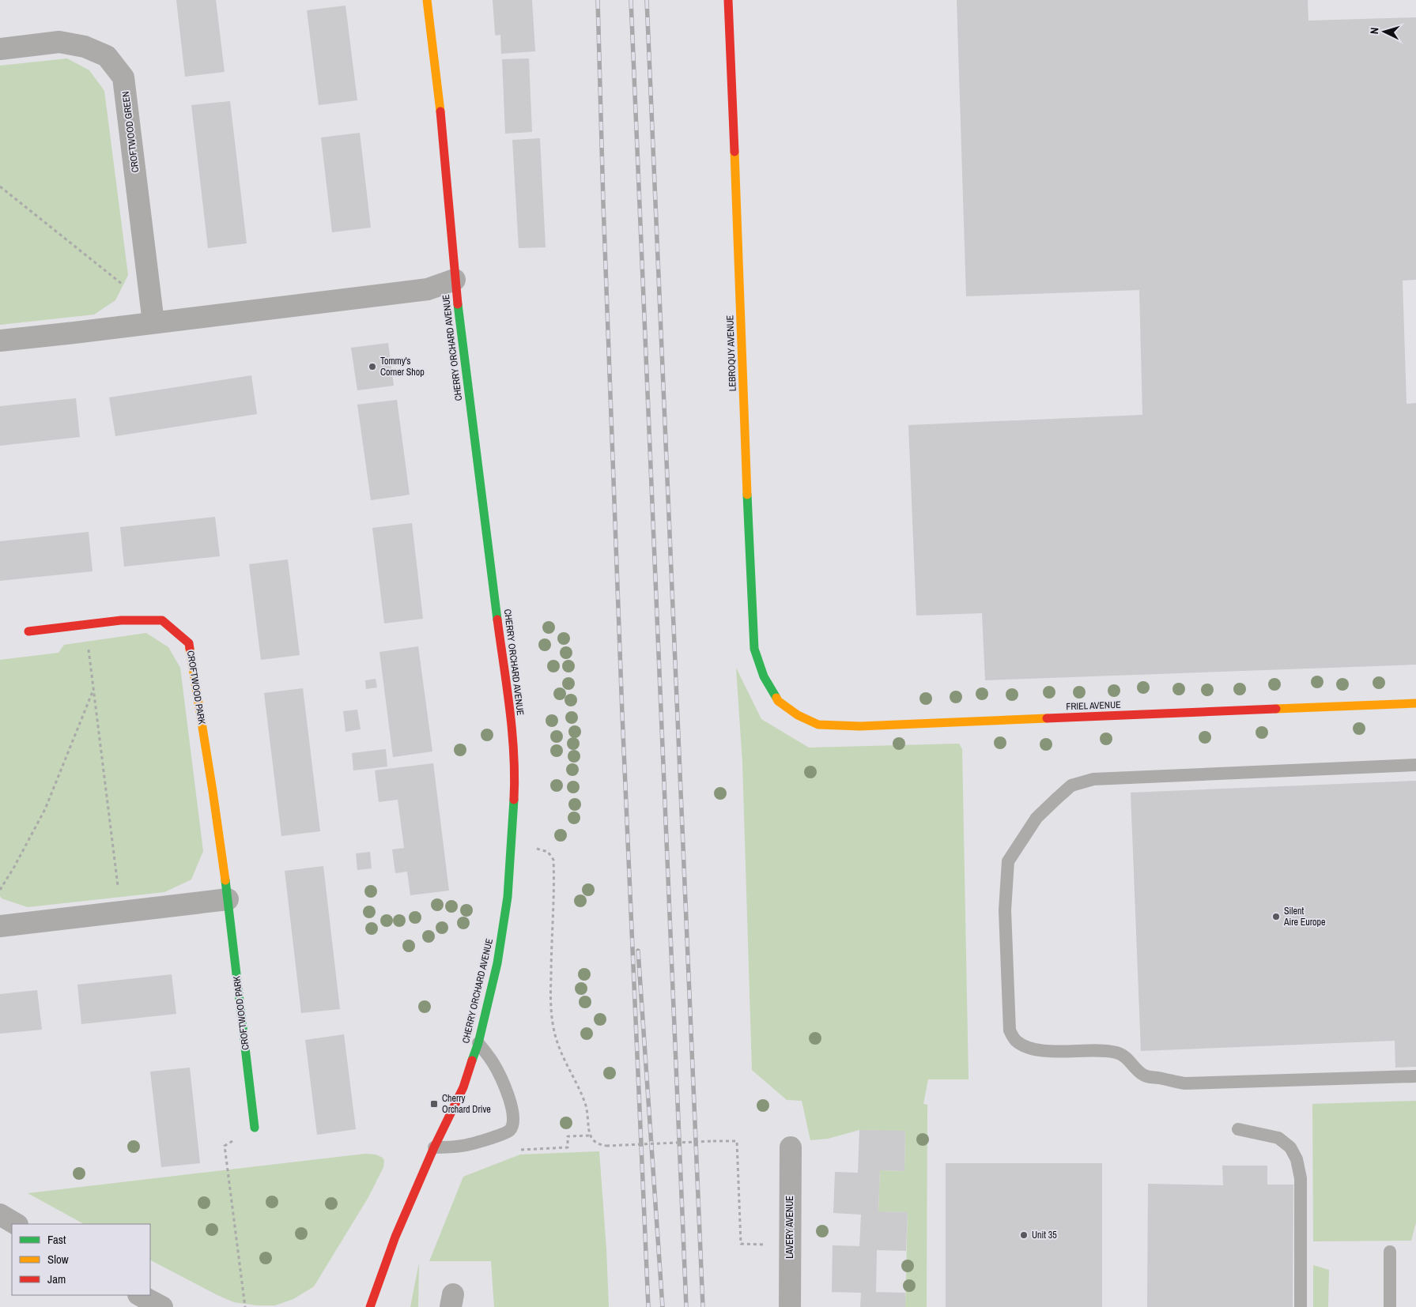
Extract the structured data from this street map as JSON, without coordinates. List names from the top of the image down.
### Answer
{
  "streets": {
    "street": [
      "CROFTWOOD GREEN",
      "CHERRY ORCHARD AVENUE",
      "LEBROQUY AVENUE",
      "CROFTWOOD PARK",
      "FRIEL AVENUE",
      "LAVERY AVENUE"
    ]
  },
  "crossings": [
    ["LEBROQUY AVENUE", "FRIEL AVENUE"]
  ],
  "places": {
    "other": ["Tommy's Corner Shop", "Silent Aire Europe", "Unit 35"],
    "transit": ["Cherry Orchard Drive"]
  },
  "legend": ["Fast", "Slow", "Jam"],
  "north": "left"
}
